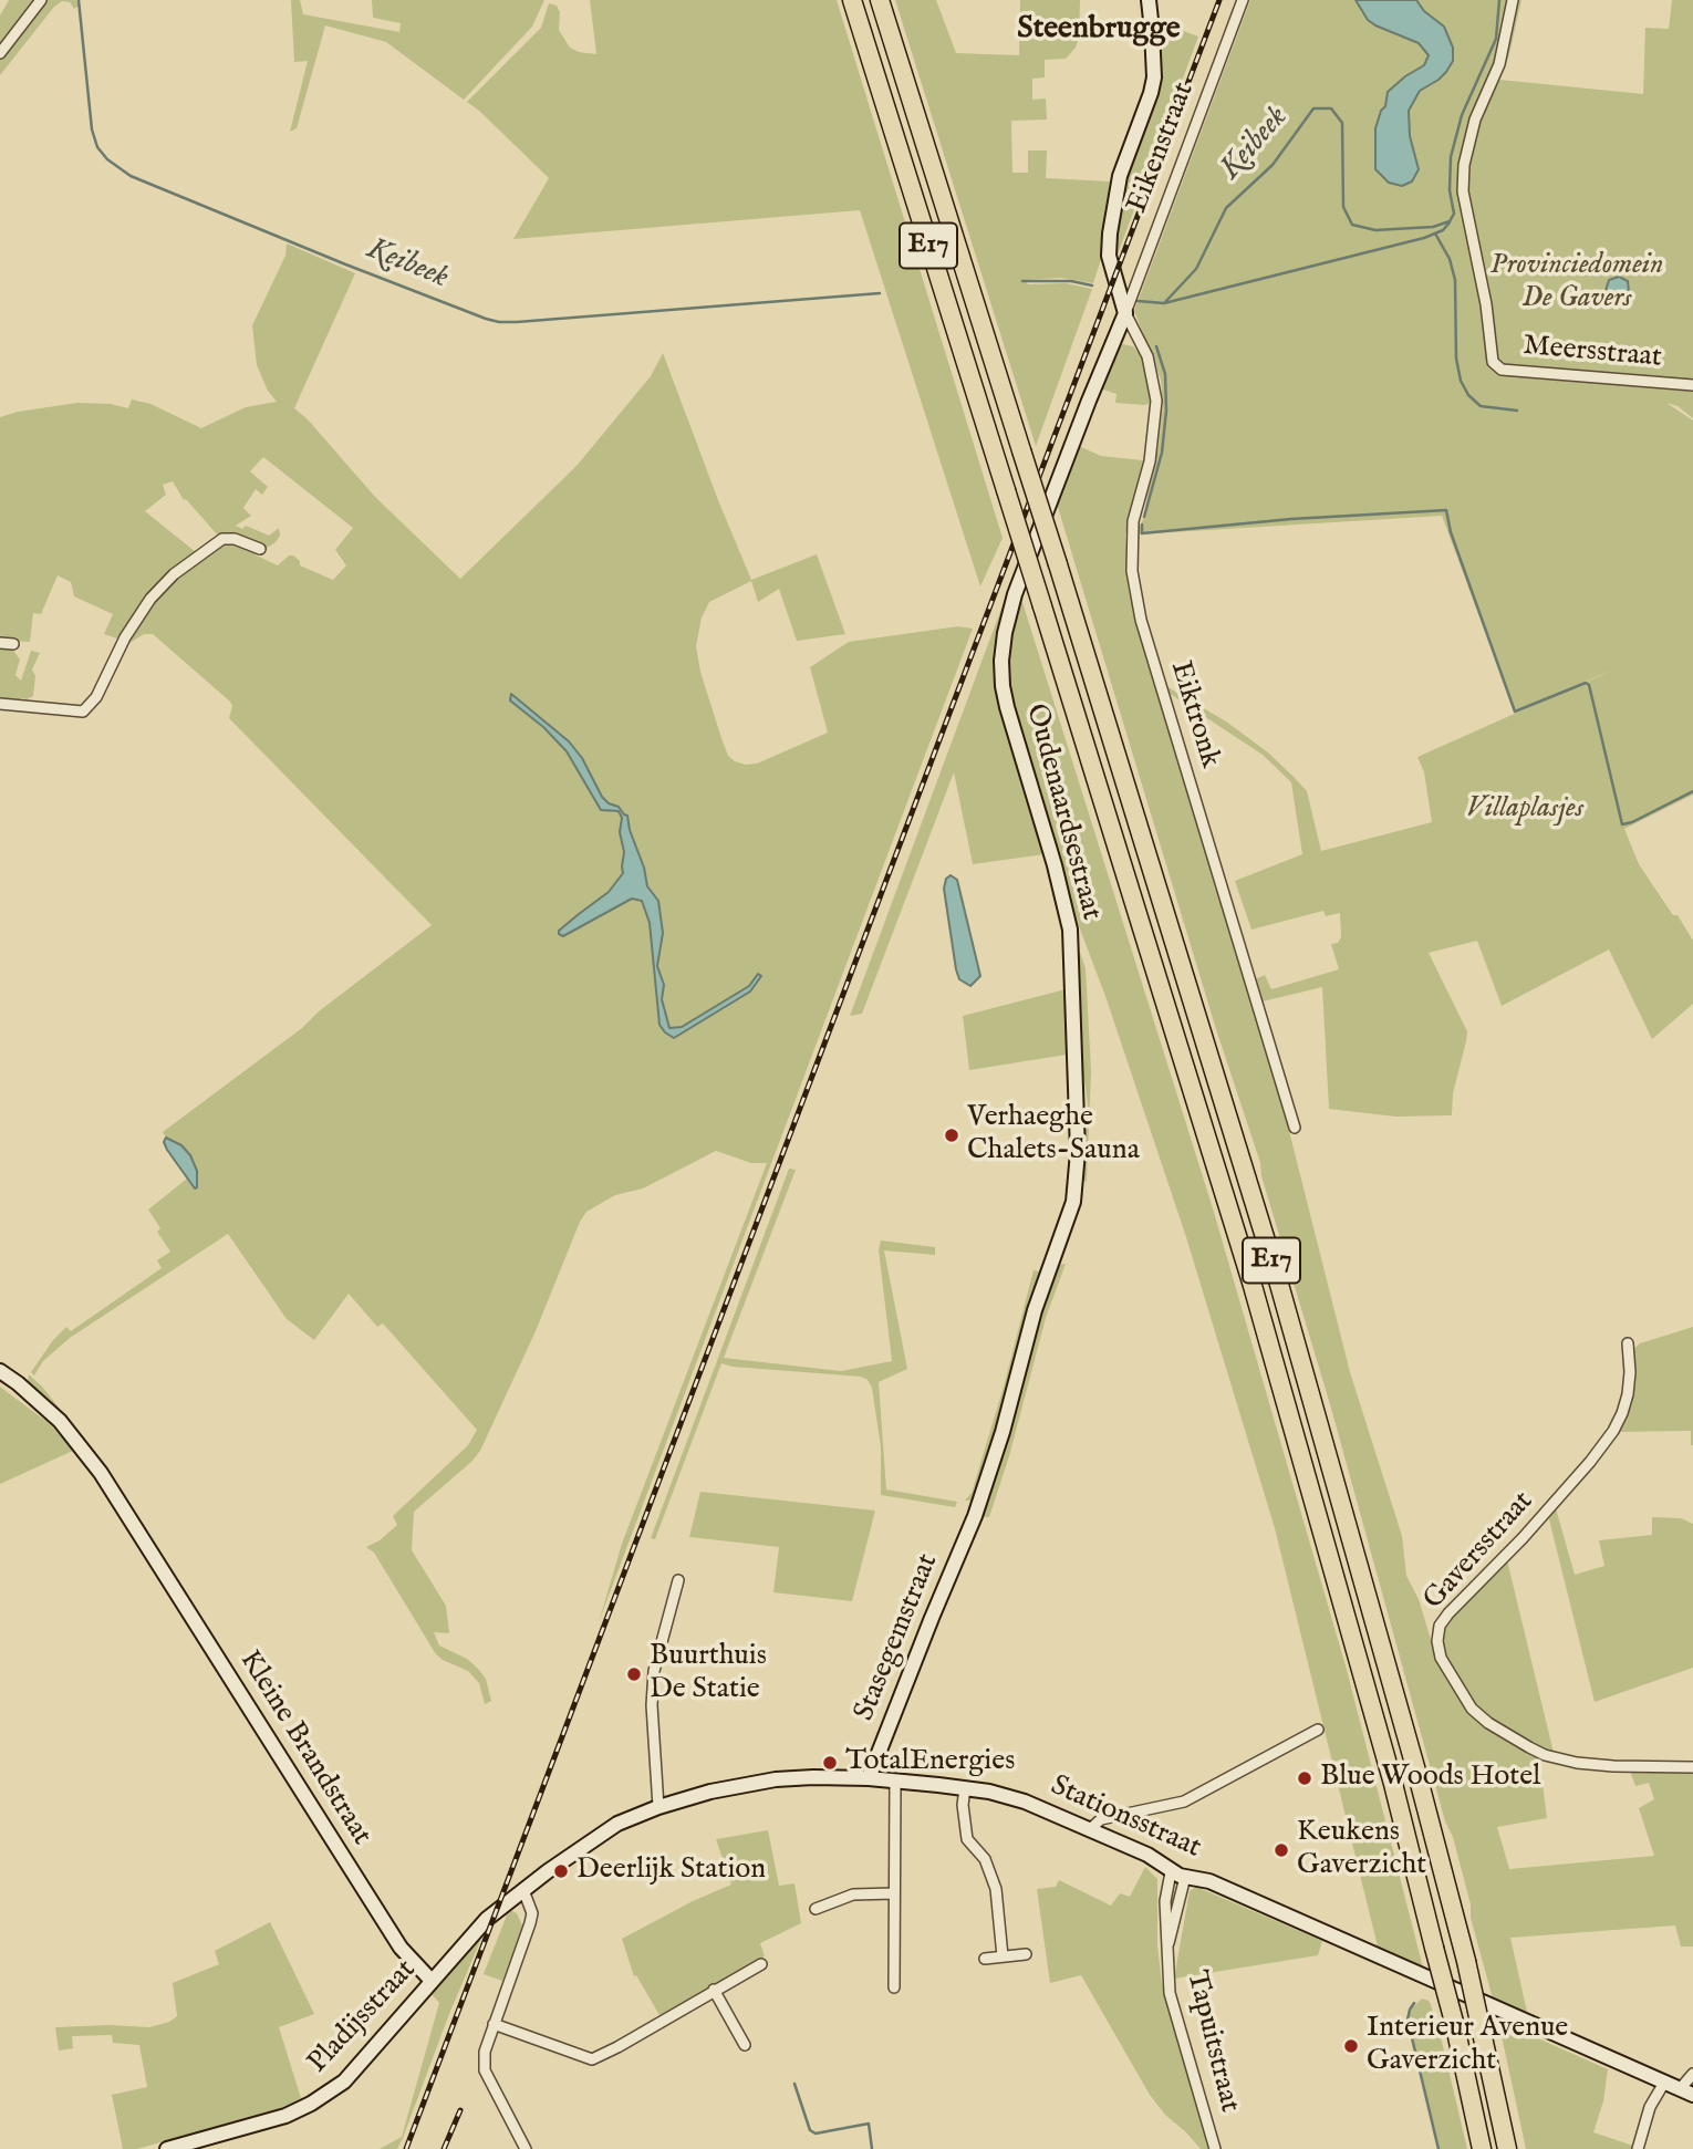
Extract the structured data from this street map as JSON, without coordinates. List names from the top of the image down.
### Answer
{
  "streets": {
    "highway": ["E17"],
    "street": [
      "Eikenstraat",
      "Meersstraat",
      "Eiktronk",
      "Oudenaardsestraat",
      "Gaversstraat",
      "Stasegemstraat",
      "Kleine Brandstraat",
      "Stationsstraat",
      "Pladijsstraat",
      "Tapuitstraat"
    ]
  },
  "crossings": [
    ["Eikenstraat", "Eiktronk"],
    ["Eikenstraat", "Oudenaardsestraat"],
    ["Eiktronk", "Oudenaardsestraat"],
    ["Oudenaardsestraat", "Stasegemstraat"],
    ["Stasegemstraat", "Stationsstraat"],
    ["Kleine Brandstraat", "Pladijsstraat"],
    ["Stationsstraat", "Pladijsstraat"],
    ["Stationsstraat", "Tapuitstraat"]
  ],
  "districts": ["Steenbrugge"],
  "water": ["Keibeek"],
  "parks": ["Provinciedomein De Gavers", "Villaplasjes"],
  "places": [
    "Verhaeghe Chalets-Sauna",
    "Buurthuis De Statie",
    "TotalEnergies",
    "Blue Woods Hotel",
    "Keukens Gaverzicht",
    "Deerlijk Station",
    "Interieur Avenue Gaverzicht"
  ]
}
